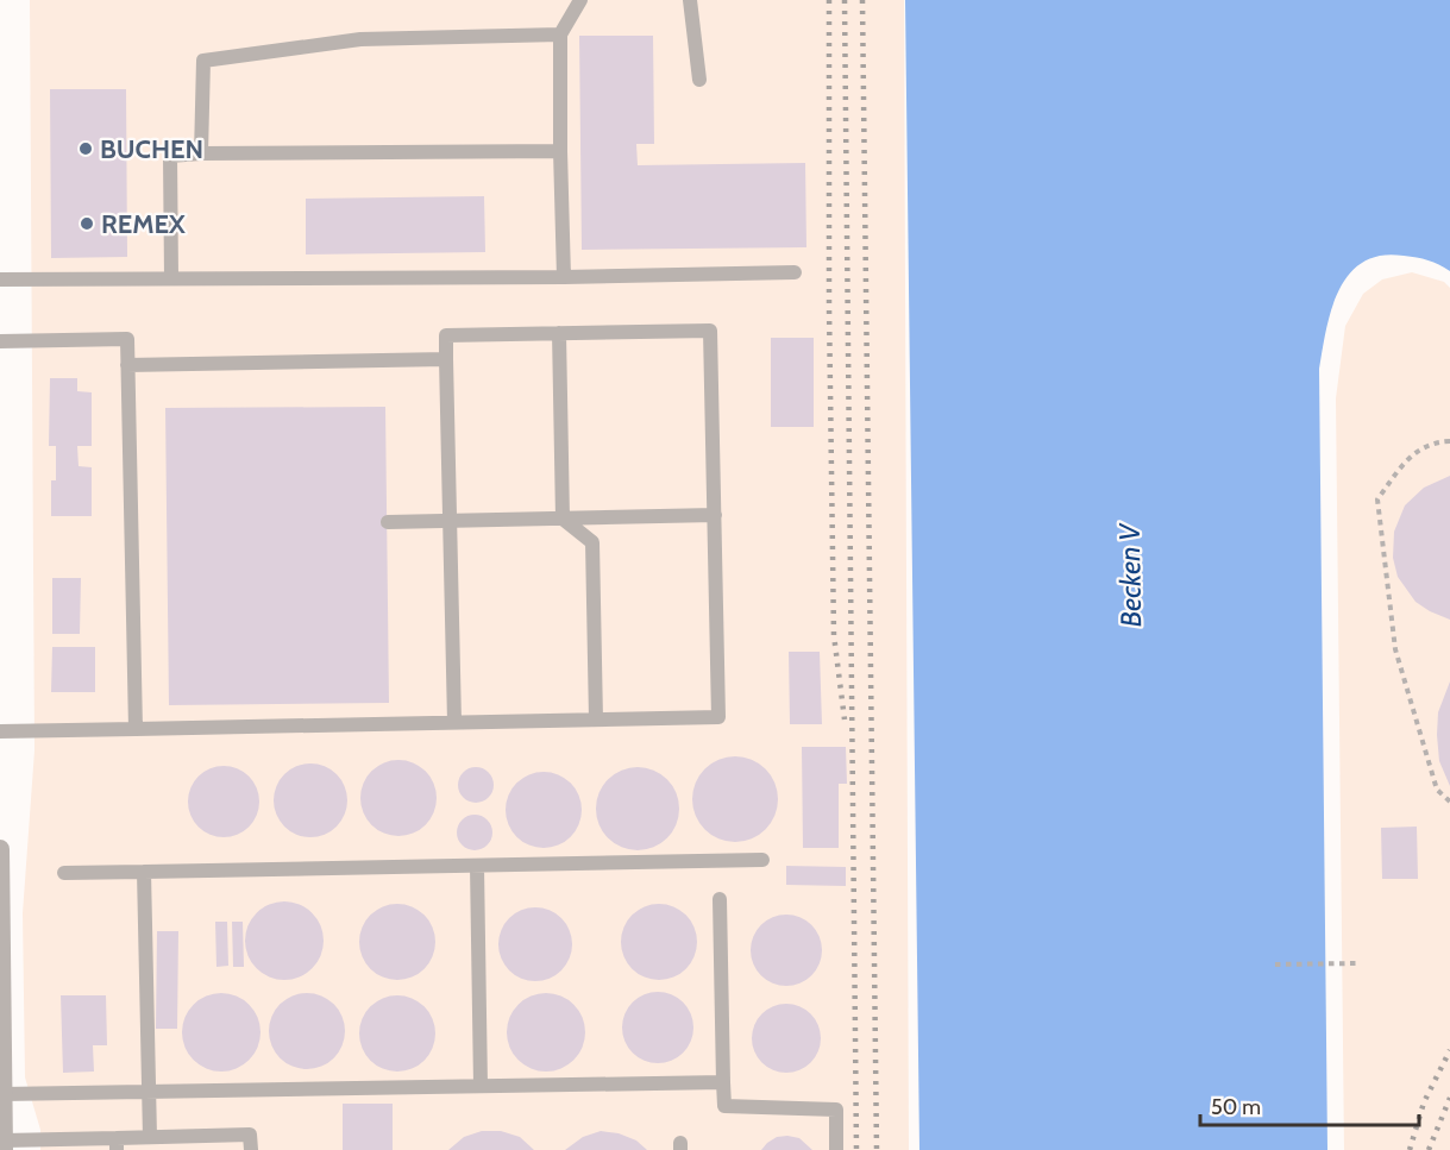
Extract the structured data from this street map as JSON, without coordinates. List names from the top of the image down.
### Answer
{
  "water": ["Becken V"],
  "places": ["BUCHEN", "REMEX"],
  "scale_bar": "50 m"
}
